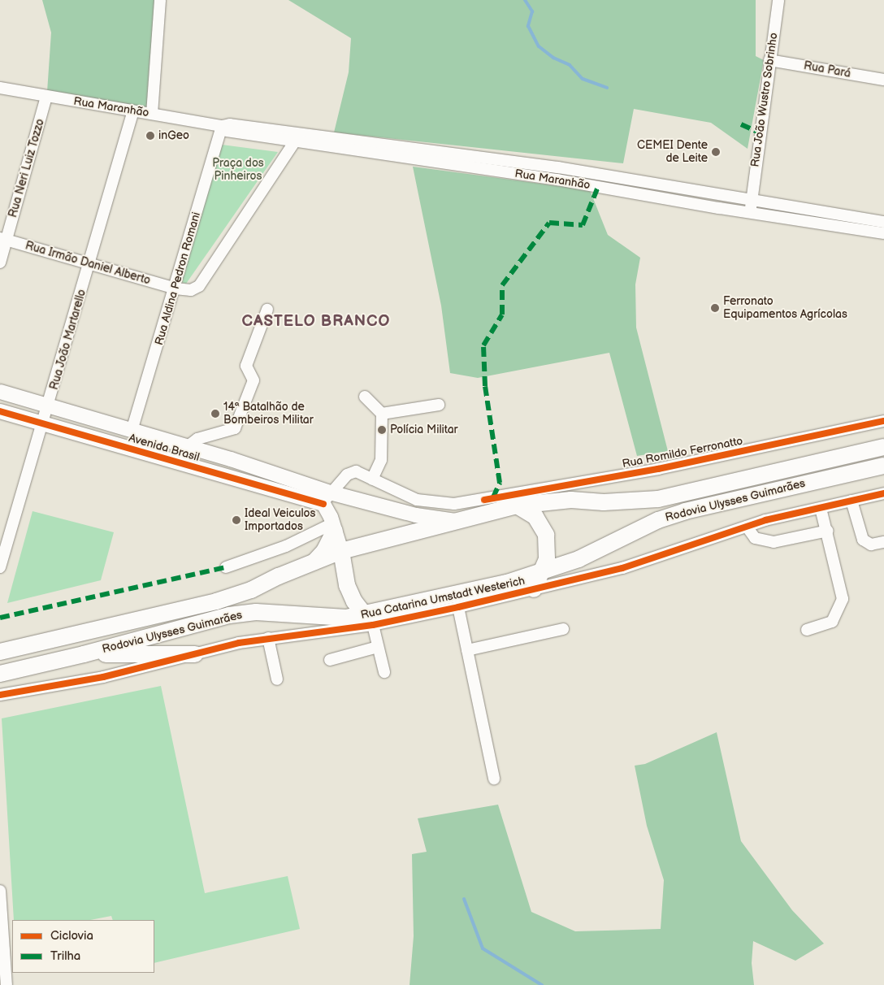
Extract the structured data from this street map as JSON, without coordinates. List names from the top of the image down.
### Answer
{
  "streets": {
    "highway": ["Rodovia Ulysses Guimarães"],
    "main road": ["Avenida Brasil"],
    "street": [
      "Rua Pará",
      "Rua João Wustro Sobrinho",
      "Rua Maranhão",
      "Rua Neri Luiz Tozzo",
      "Rua Irmão Daniel Alberto",
      "Rua Aldina Pedron Romani",
      "Rua João Martarello",
      "Rua Romildo Ferronatto",
      "Rua Catarina Umstadt Westerich"
    ]
  },
  "crossings": [
    ["Rua Pará", "Rua João Wustro Sobrinho"],
    ["Rua João Wustro Sobrinho", "Rua Maranhão"],
    ["Rua Maranhão", "Rua Neri Luiz Tozzo"],
    ["Rua Maranhão", "Rua Irmão Daniel Alberto"],
    ["Rua Maranhão", "Rua Aldina Pedron Romani"],
    ["Rua Maranhão", "Rua João Martarello"],
    ["Rua Neri Luiz Tozzo", "Rua Irmão Daniel Alberto"],
    ["Rua Irmão Daniel Alberto", "Rua Aldina Pedron Romani"],
    ["Rua Irmão Daniel Alberto", "Rua João Martarello"],
    ["Rua Aldina Pedron Romani", "Avenida Brasil"],
    ["Rua João Martarello", "Avenida Brasil"],
    ["Avenida Brasil", "Rua Romildo Ferronatto"],
    ["Avenida Brasil", "Rodovia Ulysses Guimarães"],
    ["Rodovia Ulysses Guimarães", "Rua Catarina Umstadt Westerich"]
  ],
  "districts": ["CASTELO BRANCO"],
  "parks": ["Praça dos Pinheiros"],
  "places": [
    "inGeo",
    "CEMEI Dente de Leite",
    "Ferronato Equipamentos Agrícolas",
    "14ª Batalhão de Bombeiros Militar",
    "Polícia Militar",
    "Ideal Veiculos Importados"
  ],
  "legend": ["Ciclovia", "Trilha"]
}
